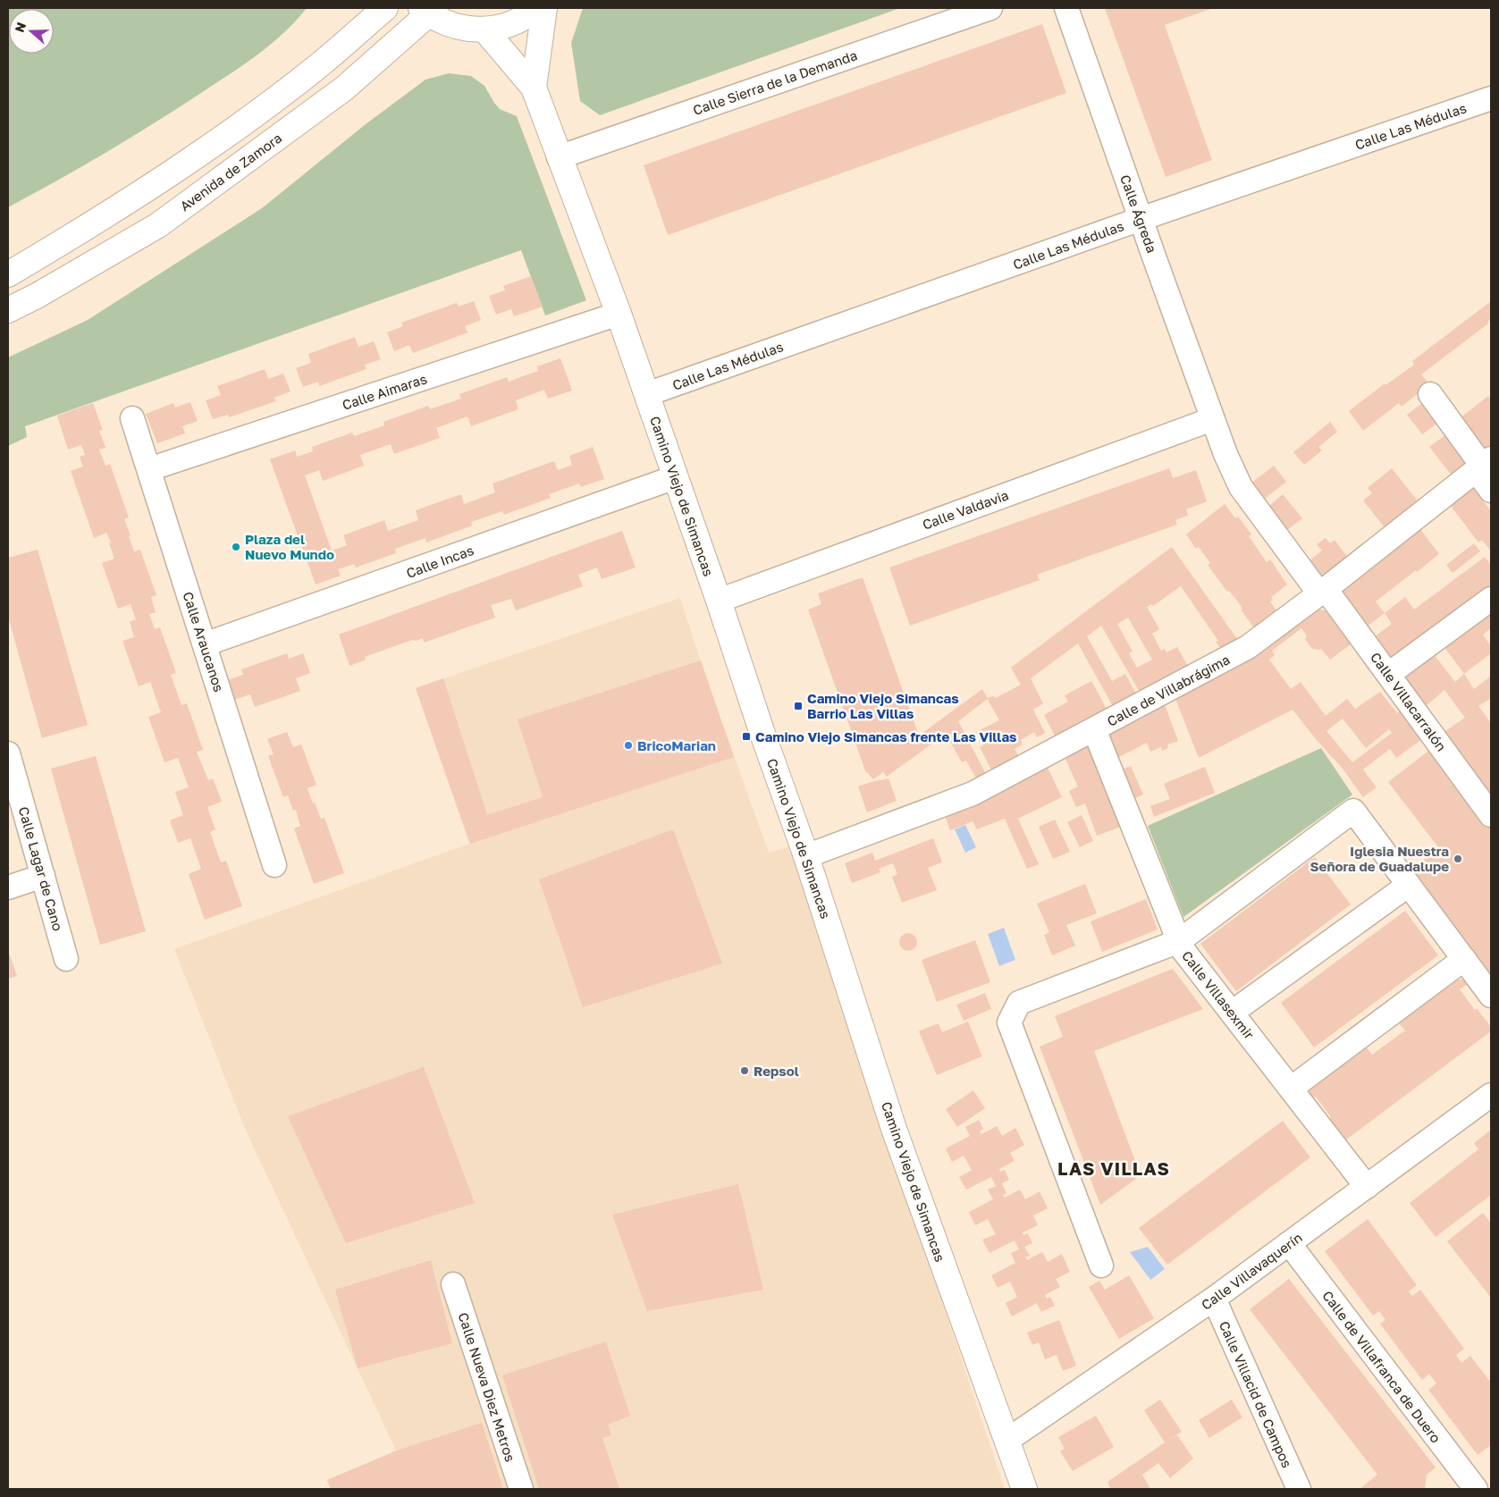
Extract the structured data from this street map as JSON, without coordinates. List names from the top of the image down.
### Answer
{
  "streets": {
    "main road": ["Avenida de Zamora", "Camino Viejo de Simancas"],
    "street": [
      "Calle Sierra de la Demanda",
      "Calle Las Médulas",
      "Calle Ágreda",
      "Calle Aimaras",
      "Calle Valdavia",
      "Calle Incas",
      "Calle Araucanos",
      "Calle de Villabrágima",
      "Calle Villacarralón",
      "Calle Lagar de Cano",
      "Calle Villasexmir",
      "Calle Villavaquerín",
      "Calle de Villafranca de Duero",
      "Calle Nueva Diez Metros",
      "Calle Villacid de Campos"
    ]
  },
  "crossings": [
    ["Calle Sierra de la Demanda", "Camino Viejo de Simancas"],
    ["Calle Las Médulas", "Calle Ágreda"],
    ["Calle Las Médulas", "Camino Viejo de Simancas"],
    ["Calle Ágreda", "Calle Valdavia"],
    ["Calle Ágreda", "Calle de Villabrágima"],
    ["Calle Ágreda", "Calle Villacarralón"],
    ["Calle Aimaras", "Camino Viejo de Simancas"],
    ["Calle Aimaras", "Calle Araucanos"],
    ["Camino Viejo de Simancas", "Calle Valdavia"],
    ["Camino Viejo de Simancas", "Calle Incas"],
    ["Camino Viejo de Simancas", "Calle de Villabrágima"],
    ["Camino Viejo de Simancas", "Calle Villavaquerín"],
    ["Calle Incas", "Calle Araucanos"],
    ["Calle de Villabrágima", "Calle Villacarralón"],
    ["Calle de Villabrágima", "Calle Villasexmir"],
    ["Calle Villasexmir", "Calle Villavaquerín"],
    ["Calle Villavaquerín", "Calle de Villafranca de Duero"],
    ["Calle Villavaquerín", "Calle Villacid de Campos"]
  ],
  "districts": ["LAS VILLAS"],
  "places": {
    "other": [
      "Plaza del Nuevo Mundo",
      "BricoMarian",
      "Iglesia Nuestra Señora de Guadalupe",
      "Repsol"
    ],
    "transit": ["Camino Viejo Simancas Barrio Las Villas", "Camino Viejo Simancas frente Las Villas"]
  },
  "north": "left"
}
